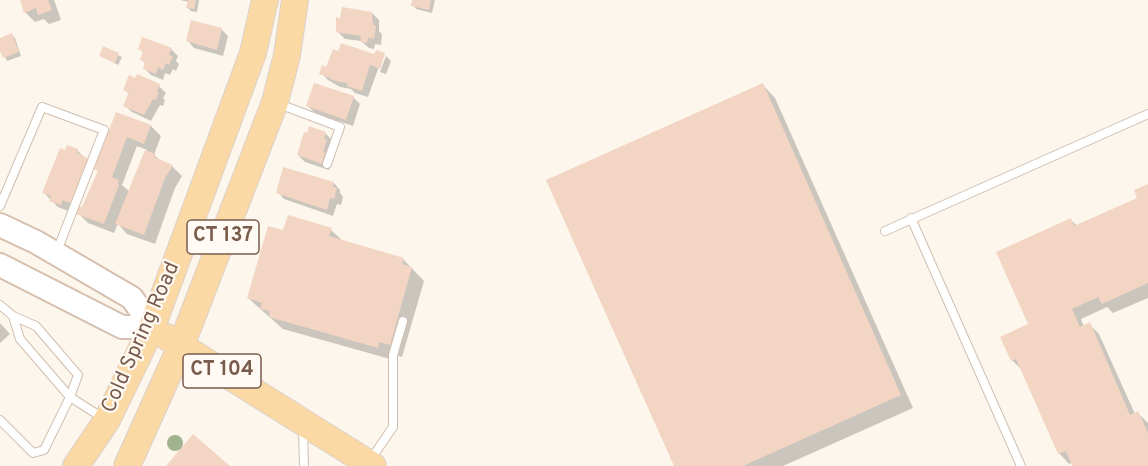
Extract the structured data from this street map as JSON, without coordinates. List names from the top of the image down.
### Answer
{
  "streets": {
    "main road": ["CT 137", "Cold Spring Road", "CT 104"]
  },
  "crossings": [
    ["Cold Spring Road", "CT 104"]
  ]
}
